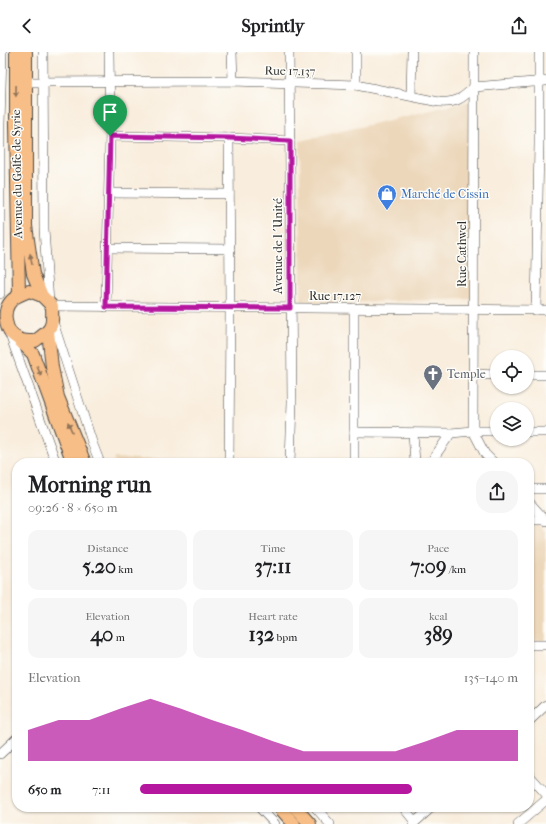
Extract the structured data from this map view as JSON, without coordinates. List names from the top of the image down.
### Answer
{
  "streets": {
    "main road": ["Avenue du Golfe de Syrie"],
    "street": [
      "Rue 17.137",
      "Avenue de l´Unité",
      "Rue Cathwel",
      "Rue 17.127"
    ]
  },
  "crossings": [
    ["Rue 17.137", "Avenue de l´Unité"],
    ["Rue 17.137", "Rue Cathwel"],
    ["Avenue du Golfe de Syrie", "Rue 17.127"],
    ["Avenue de l´Unité", "Rue 17.127"],
    ["Rue Cathwel", "Rue 17.127"]
  ],
  "places": {
    "shop": ["Marché de Cissin"],
    "church": ["Temple"]
  },
  "page": {
    "header": "Sprintly",
    "heading": ["Morning run", "09:26 · 8 × 650 m"],
    "stats": [
      ["Distance", "5.20 km"],
      ["Time", "37:11"],
      ["Pace", "7:09 /km"],
      ["Elevation", "40 m"],
      ["Heart rate", "132 bpm"],
      ["kcal", "389"]
    ],
    "chart": ["Elevation", "135–140 m"],
    "list": [
      {
        "name": "650 m",
        "note": "7:11"
      }
    ]
  }
}
